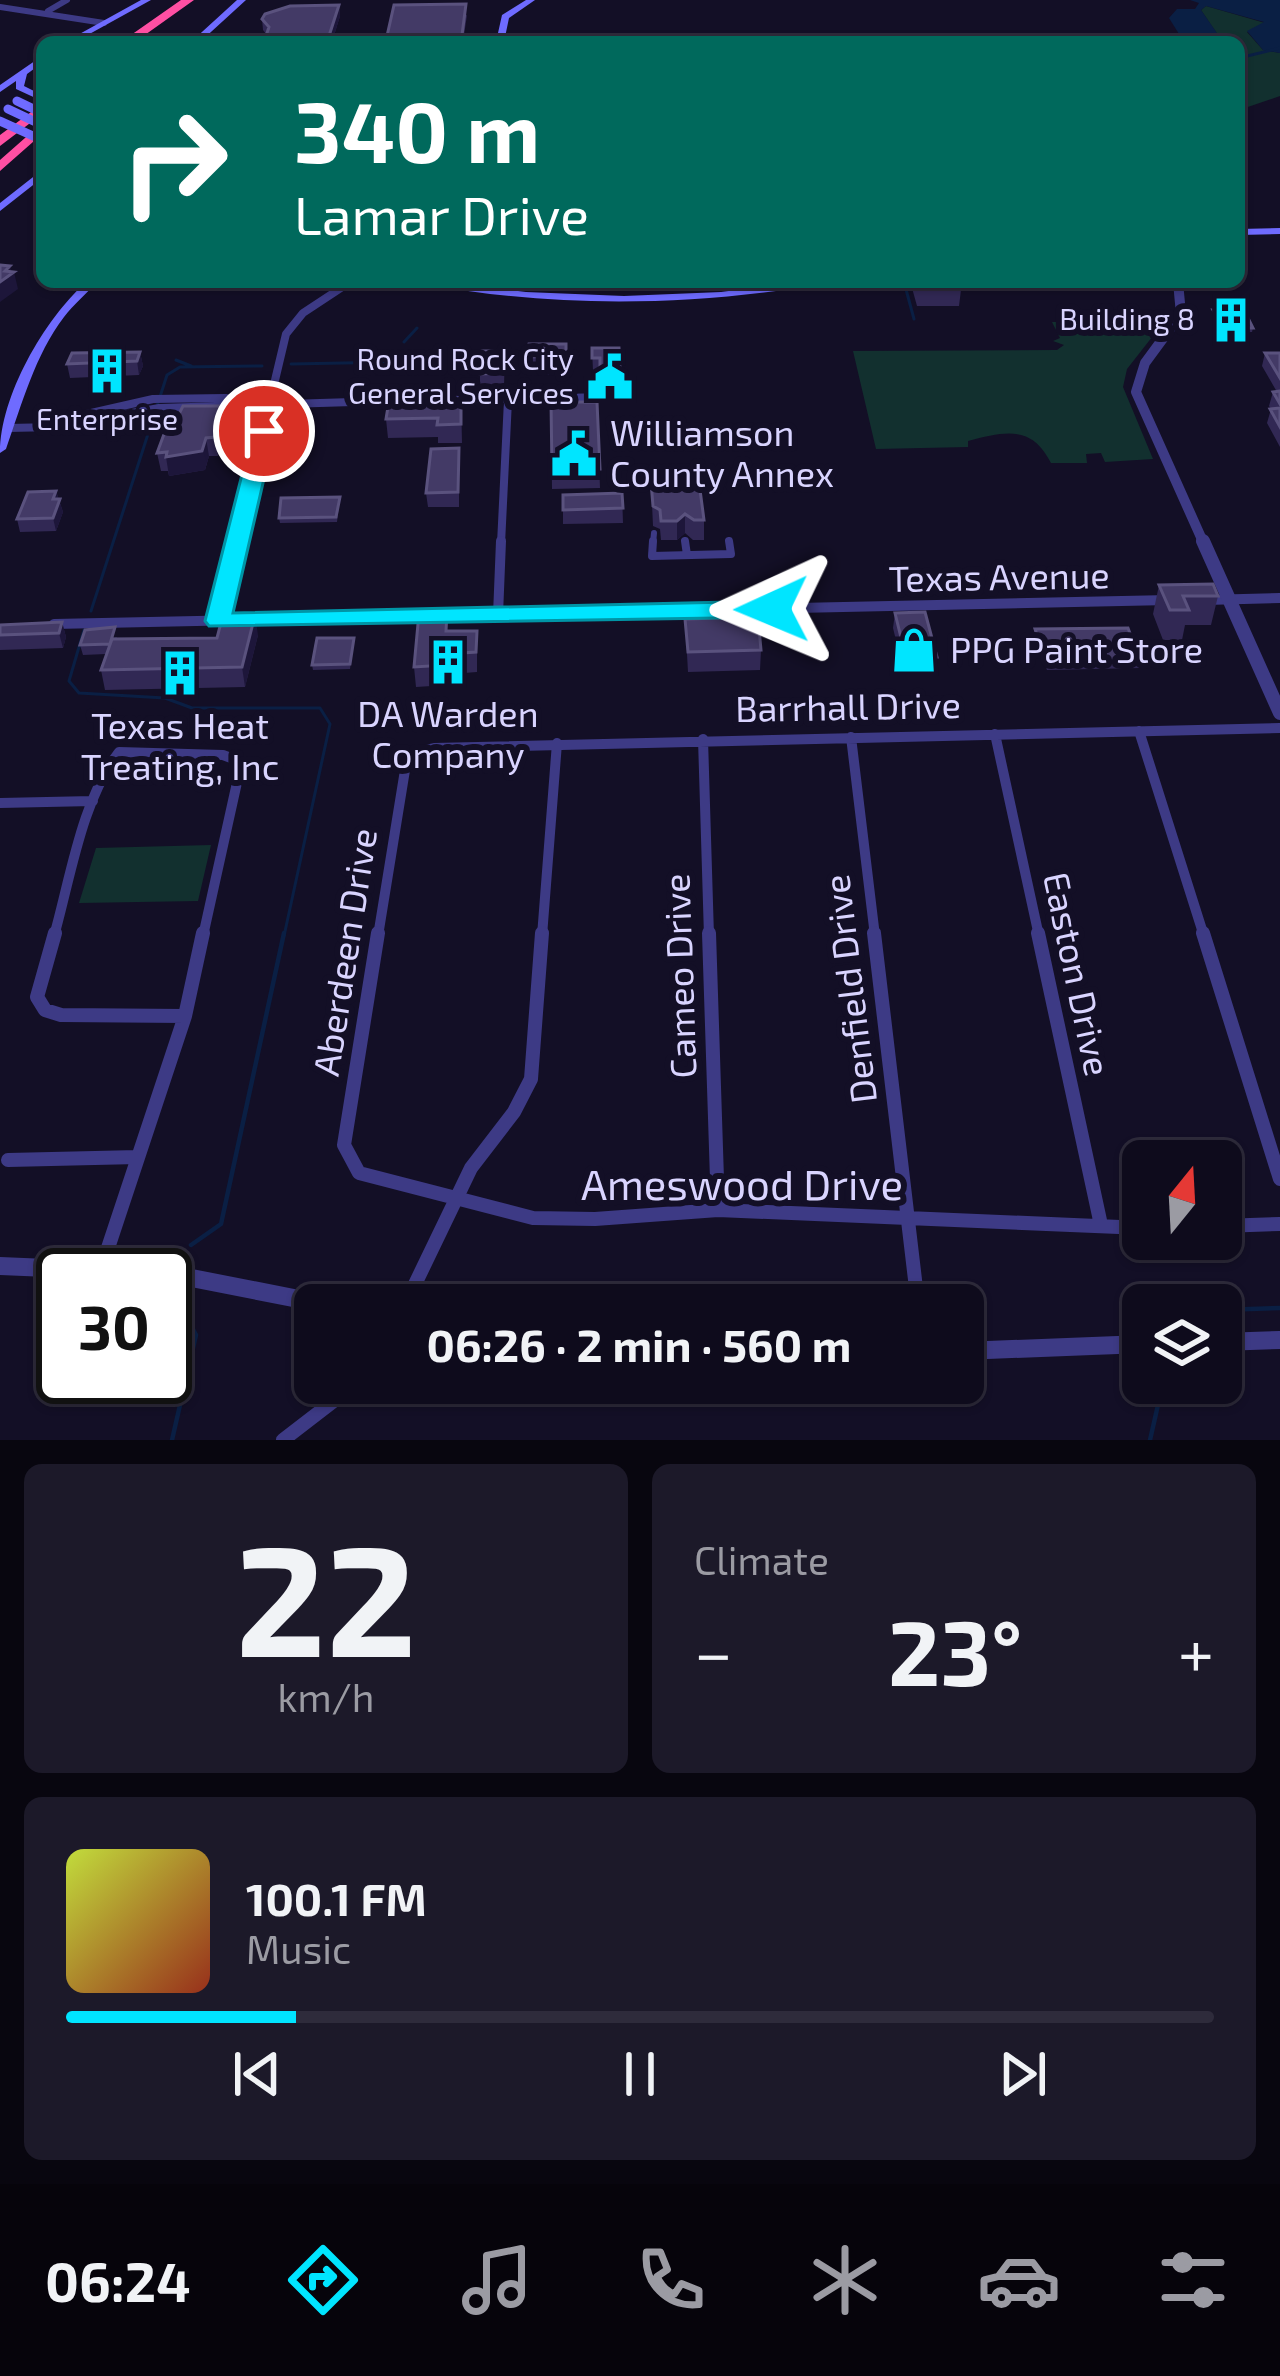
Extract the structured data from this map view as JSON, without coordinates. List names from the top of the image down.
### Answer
{
  "streets": {
    "street": [
      "Texas Avenue",
      "Barrhall Drive",
      "Aberdeen Drive",
      "Easton Drive",
      "Cameo Drive",
      "Denfield Drive",
      "Ameswood Drive"
    ]
  },
  "crossings": [
    ["Barrhall Drive", "Aberdeen Drive"],
    ["Barrhall Drive", "Easton Drive"],
    ["Barrhall Drive", "Cameo Drive"],
    ["Barrhall Drive", "Denfield Drive"],
    ["Aberdeen Drive", "Ameswood Drive"],
    ["Easton Drive", "Ameswood Drive"],
    ["Cameo Drive", "Ameswood Drive"],
    ["Denfield Drive", "Ameswood Drive"]
  ],
  "places": {
    "building": [
      "Building 8",
      "Enterprise",
      "DA Warden Company",
      "Texas Heat Treating, Inc"
    ],
    "public building": ["Round Rock City General Services", "Williamson County Annex"],
    "shop": ["PPG Paint Store"]
  },
  "north": "top",
  "page": {
    "turn": ["340 m", "Lamar Drive"],
    "limit": "30",
    "trip": "06:26 · 2 min · 560 m",
    "tile": [
      ["22", "km/h"],
      "Climate"
    ],
    "heat": ["−", "23°", "+"],
    "song": ["100.1 FM", "Music"],
    "tabs": "06:24"
  }
}
